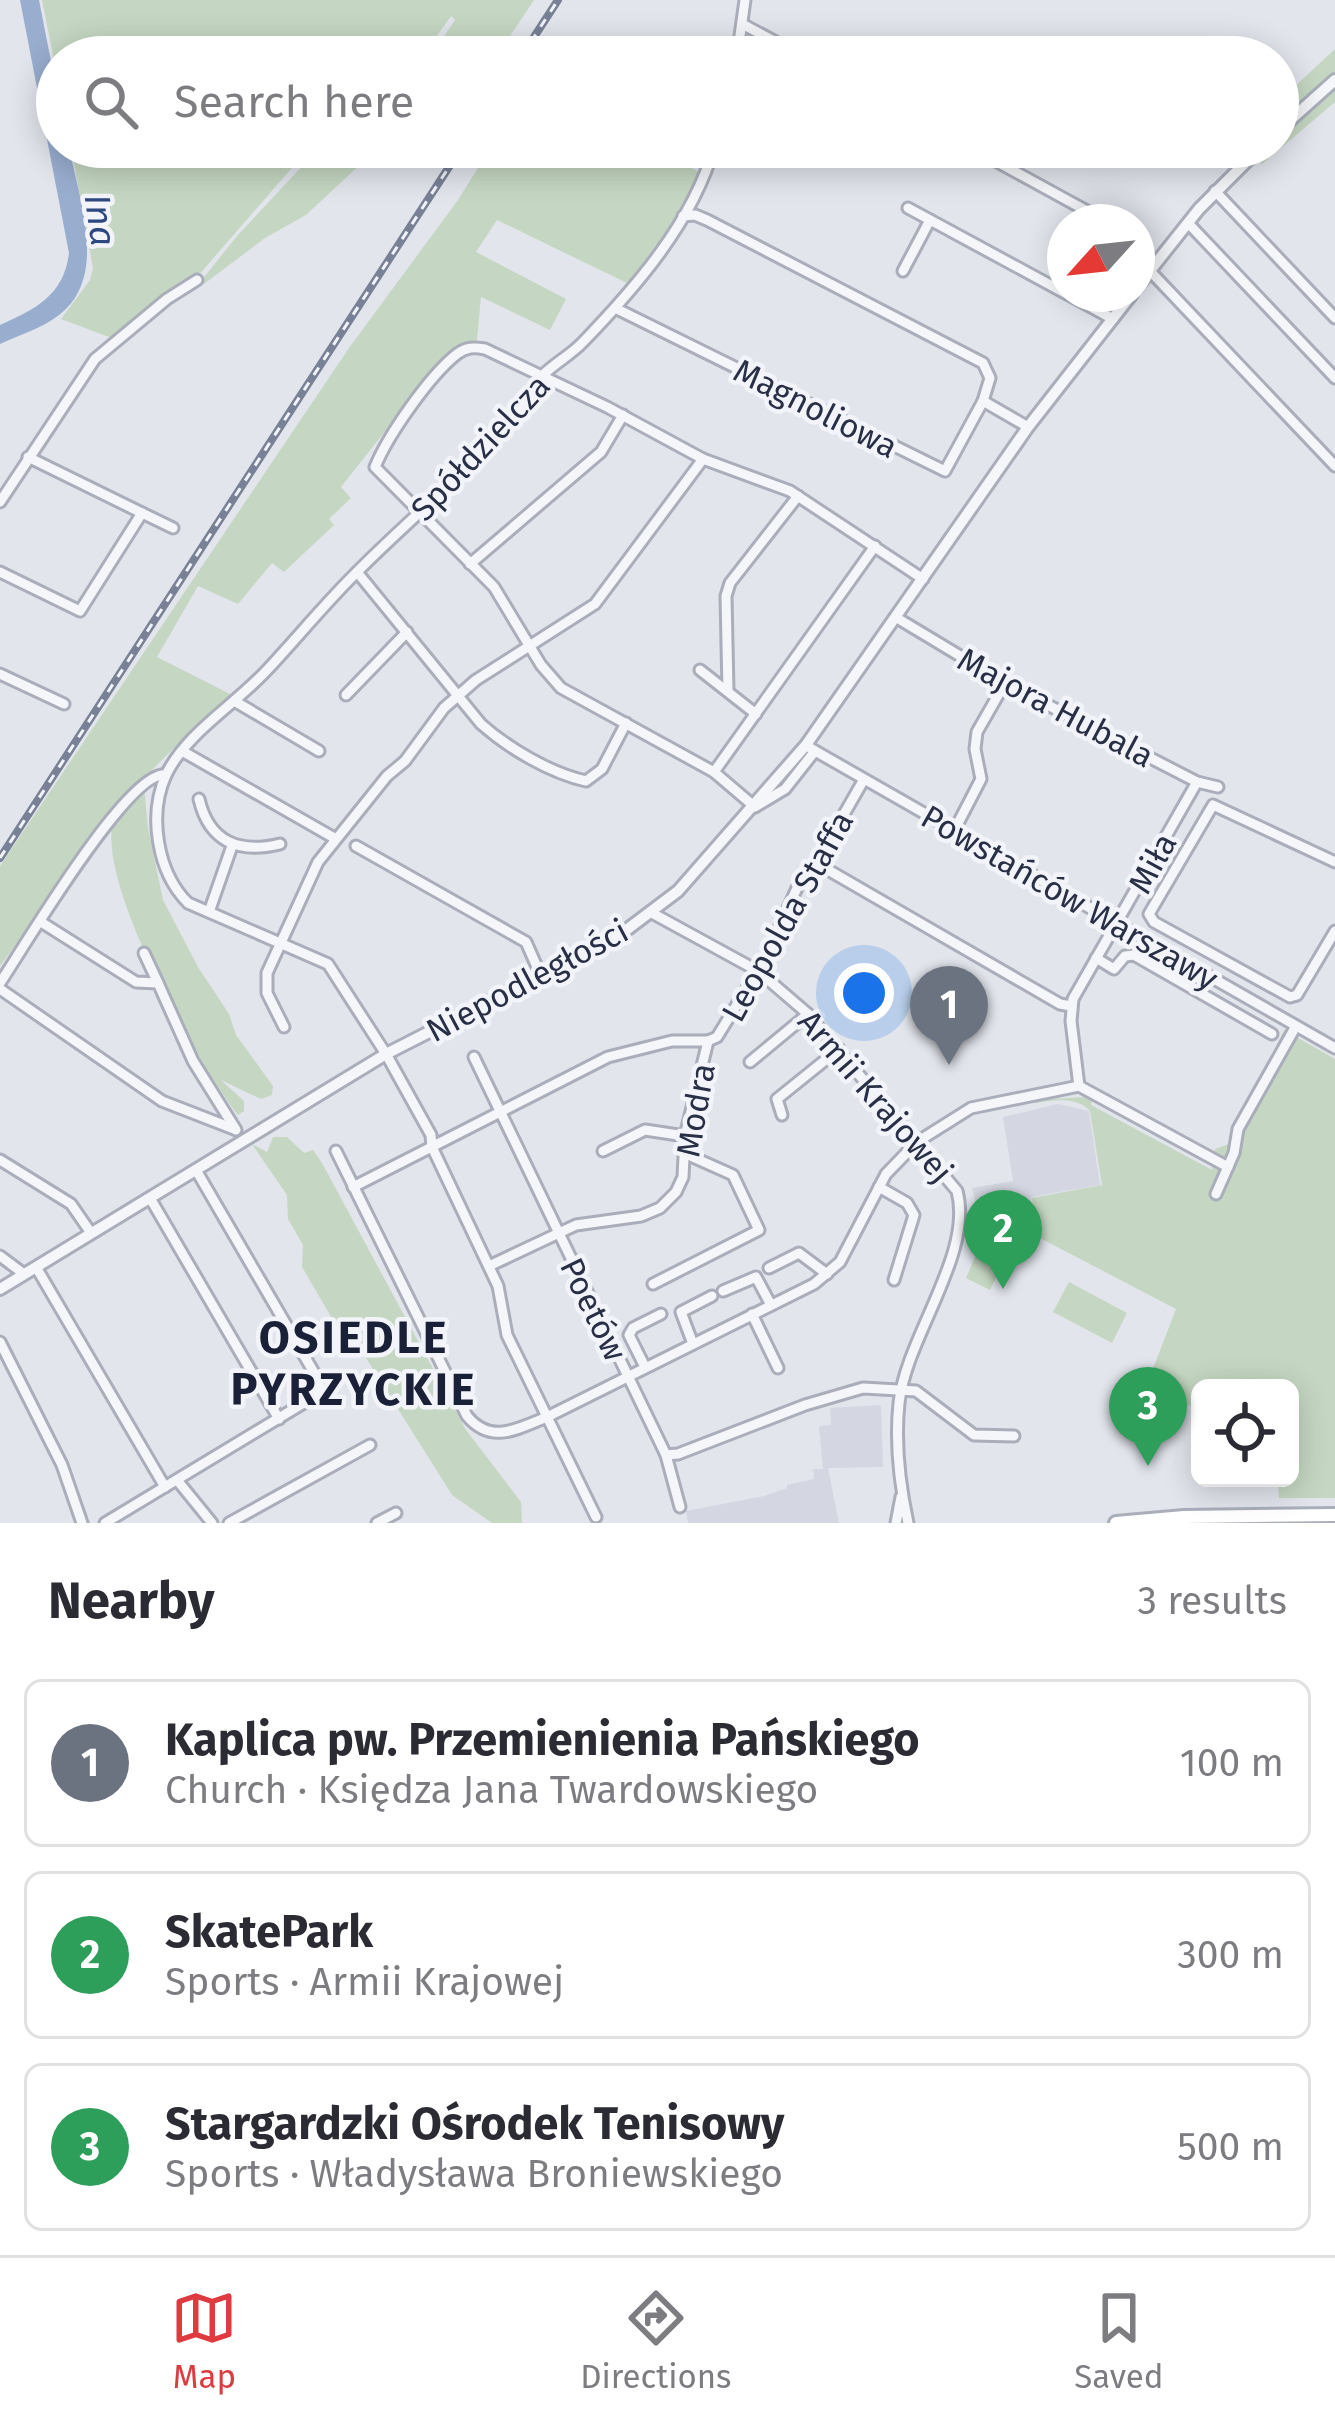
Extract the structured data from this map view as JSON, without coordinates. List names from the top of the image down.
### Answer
{
  "streets": {
    "street": [
      "Magnoliowa",
      "Spółdzielcza",
      "Majora Hubala",
      "Miła",
      "Powstańców Warszawy",
      "Leopolda Staffa",
      "Niepodległości",
      "Armii Krajowej",
      "Modra",
      "Poetów"
    ]
  },
  "crossings": [
    ["Magnoliowa", "Spółdzielcza"],
    ["Majora Hubala", "Miła"],
    ["Majora Hubala", "Niepodległości"],
    ["Miła", "Powstańców Warszawy"],
    ["Powstańców Warszawy", "Leopolda Staffa"],
    ["Powstańców Warszawy", "Niepodległości"],
    ["Leopolda Staffa", "Armii Krajowej"],
    ["Leopolda Staffa", "Modra"],
    ["Leopolda Staffa", "Poetów"],
    ["Niepodległości", "Armii Krajowej"],
    ["Modra", "Poetów"]
  ],
  "districts": ["OSIEDLE PYRZYCKIE"],
  "water": ["Ina"],
  "north": "bottom left",
  "page": {
    "search": "Search here",
    "pins": ["1", "2", "3"],
    "heading": ["Nearby", "3 results"],
    "list": [
      {
        "mark": "1",
        "name": "Kaplica pw. Przemienienia Pańskiego",
        "note": "Church · Księdza Jana Twardowskiego",
        "value": "100 m"
      },
      {
        "mark": "2",
        "name": "SkatePark",
        "note": "Sports · Armii Krajowej",
        "value": "300 m"
      },
      {
        "mark": "3",
        "name": "Stargardzki Ośrodek Tenisowy",
        "note": "Sports · Władysława Broniewskiego",
        "value": "500 m"
      }
    ],
    "nav": ["Map", "Directions", "Saved"]
  }
}
